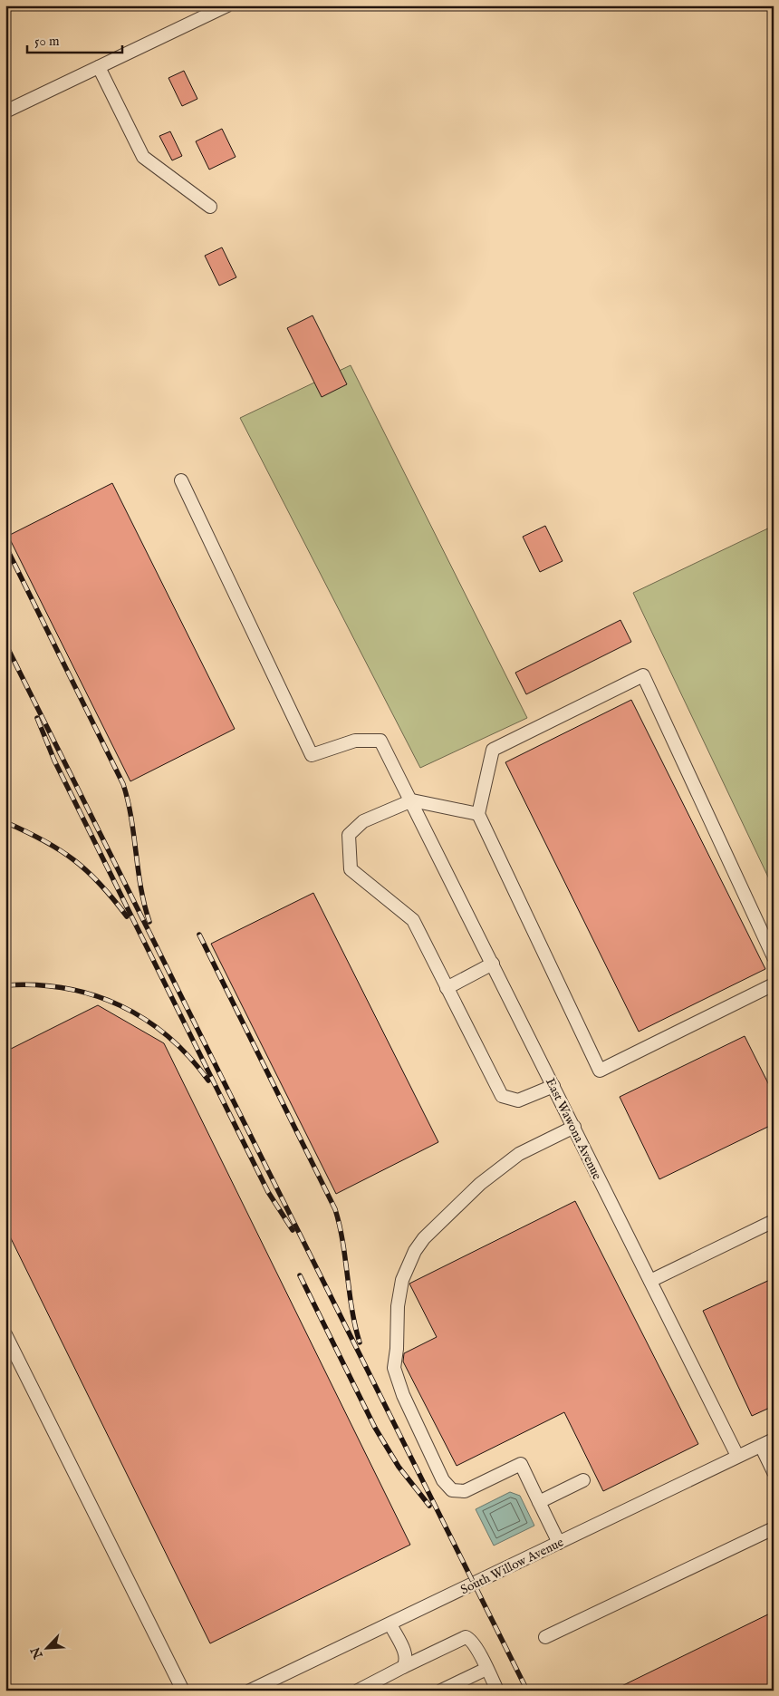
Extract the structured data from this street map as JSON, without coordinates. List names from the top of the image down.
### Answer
{
  "streets": {
    "street": ["East Wawona Avenue", "South Willow Avenue"]
  },
  "crossings": [
    ["East Wawona Avenue", "South Willow Avenue"]
  ],
  "scale_bar": "50 m",
  "north": "bottom left"
}
